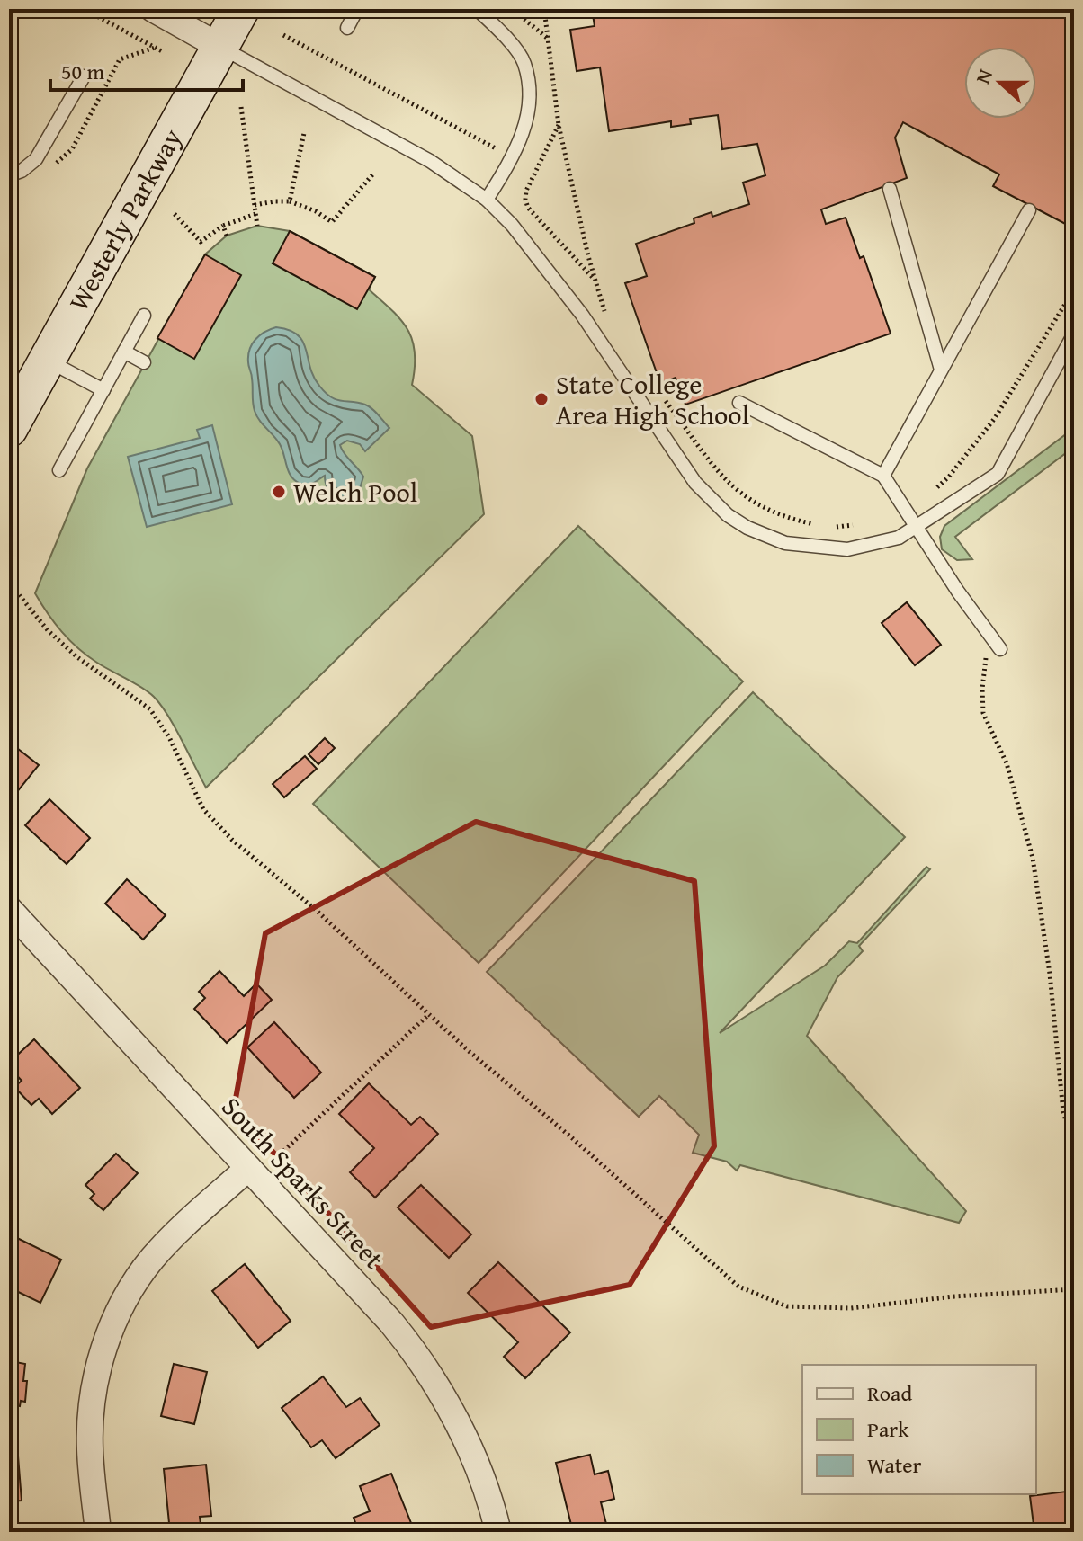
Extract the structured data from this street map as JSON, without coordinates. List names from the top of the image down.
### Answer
{
  "streets": {
    "main road": ["Westerly Parkway"],
    "street": ["South Sparks Street"]
  },
  "places": ["State College Area High School", "Welch Pool"],
  "legend": ["Road", "Park", "Water"],
  "scale_bar": "50 m",
  "north": "left"
}
